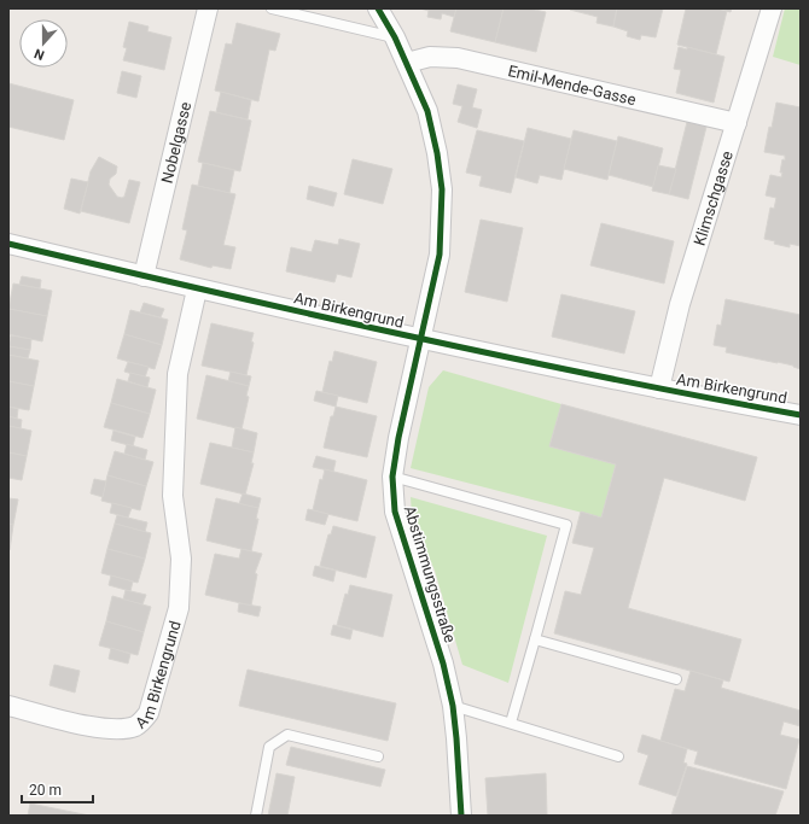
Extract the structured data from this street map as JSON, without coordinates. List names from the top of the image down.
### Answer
{
  "streets": {
    "street": [
      "Emil-Mende-Gasse",
      "Nobelgasse",
      "Klimschgasse",
      "Am Birkengrund",
      "Abstimmungsstraße"
    ]
  },
  "crossings": [
    ["Emil-Mende-Gasse", "Klimschgasse"],
    ["Emil-Mende-Gasse", "Abstimmungsstraße"],
    ["Nobelgasse", "Am Birkengrund"],
    ["Klimschgasse", "Am Birkengrund"],
    ["Am Birkengrund", "Abstimmungsstraße"]
  ],
  "scale_bar": "20 m",
  "north": "bottom"
}
